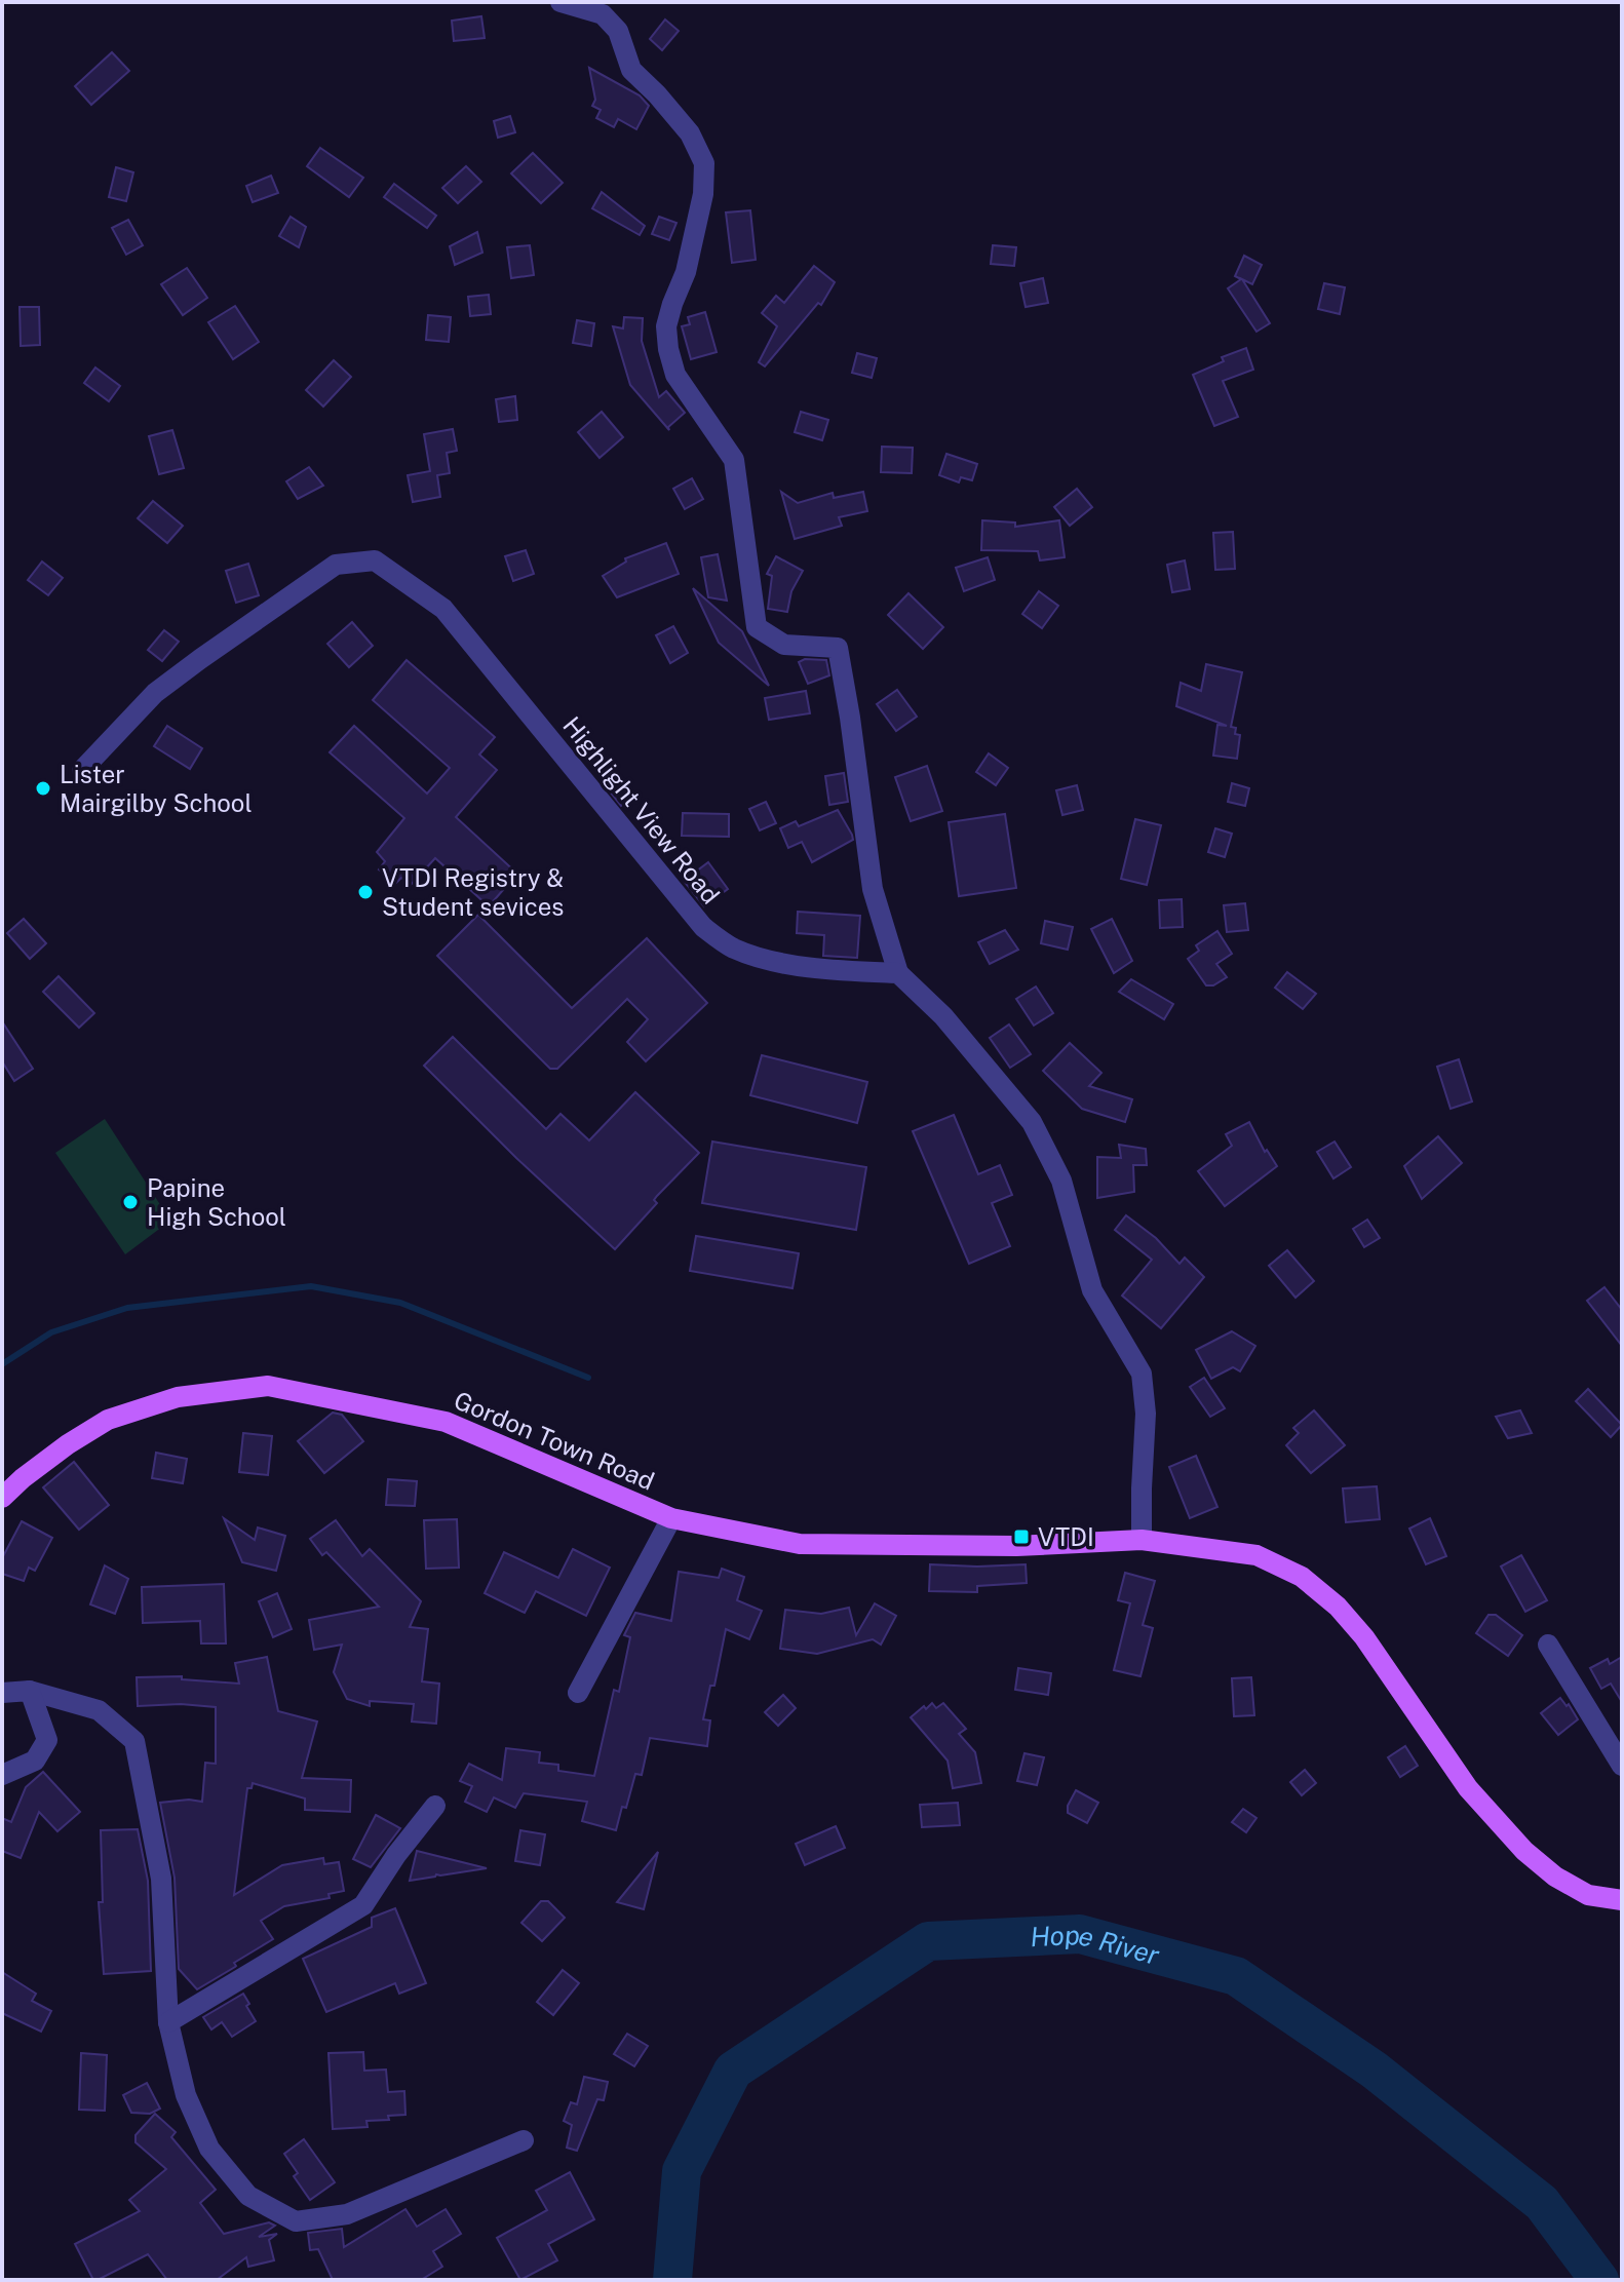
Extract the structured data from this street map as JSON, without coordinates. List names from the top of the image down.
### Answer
{
  "streets": {
    "main road": ["Gordon Town Road"],
    "street": ["Highlight View Road"]
  },
  "water": ["Hope River"],
  "places": {
    "other": ["Lister Mairgilby School", "VTDI Registry & Student sevices", "Papine High School"],
    "transit": ["VTDI"]
  }
}
